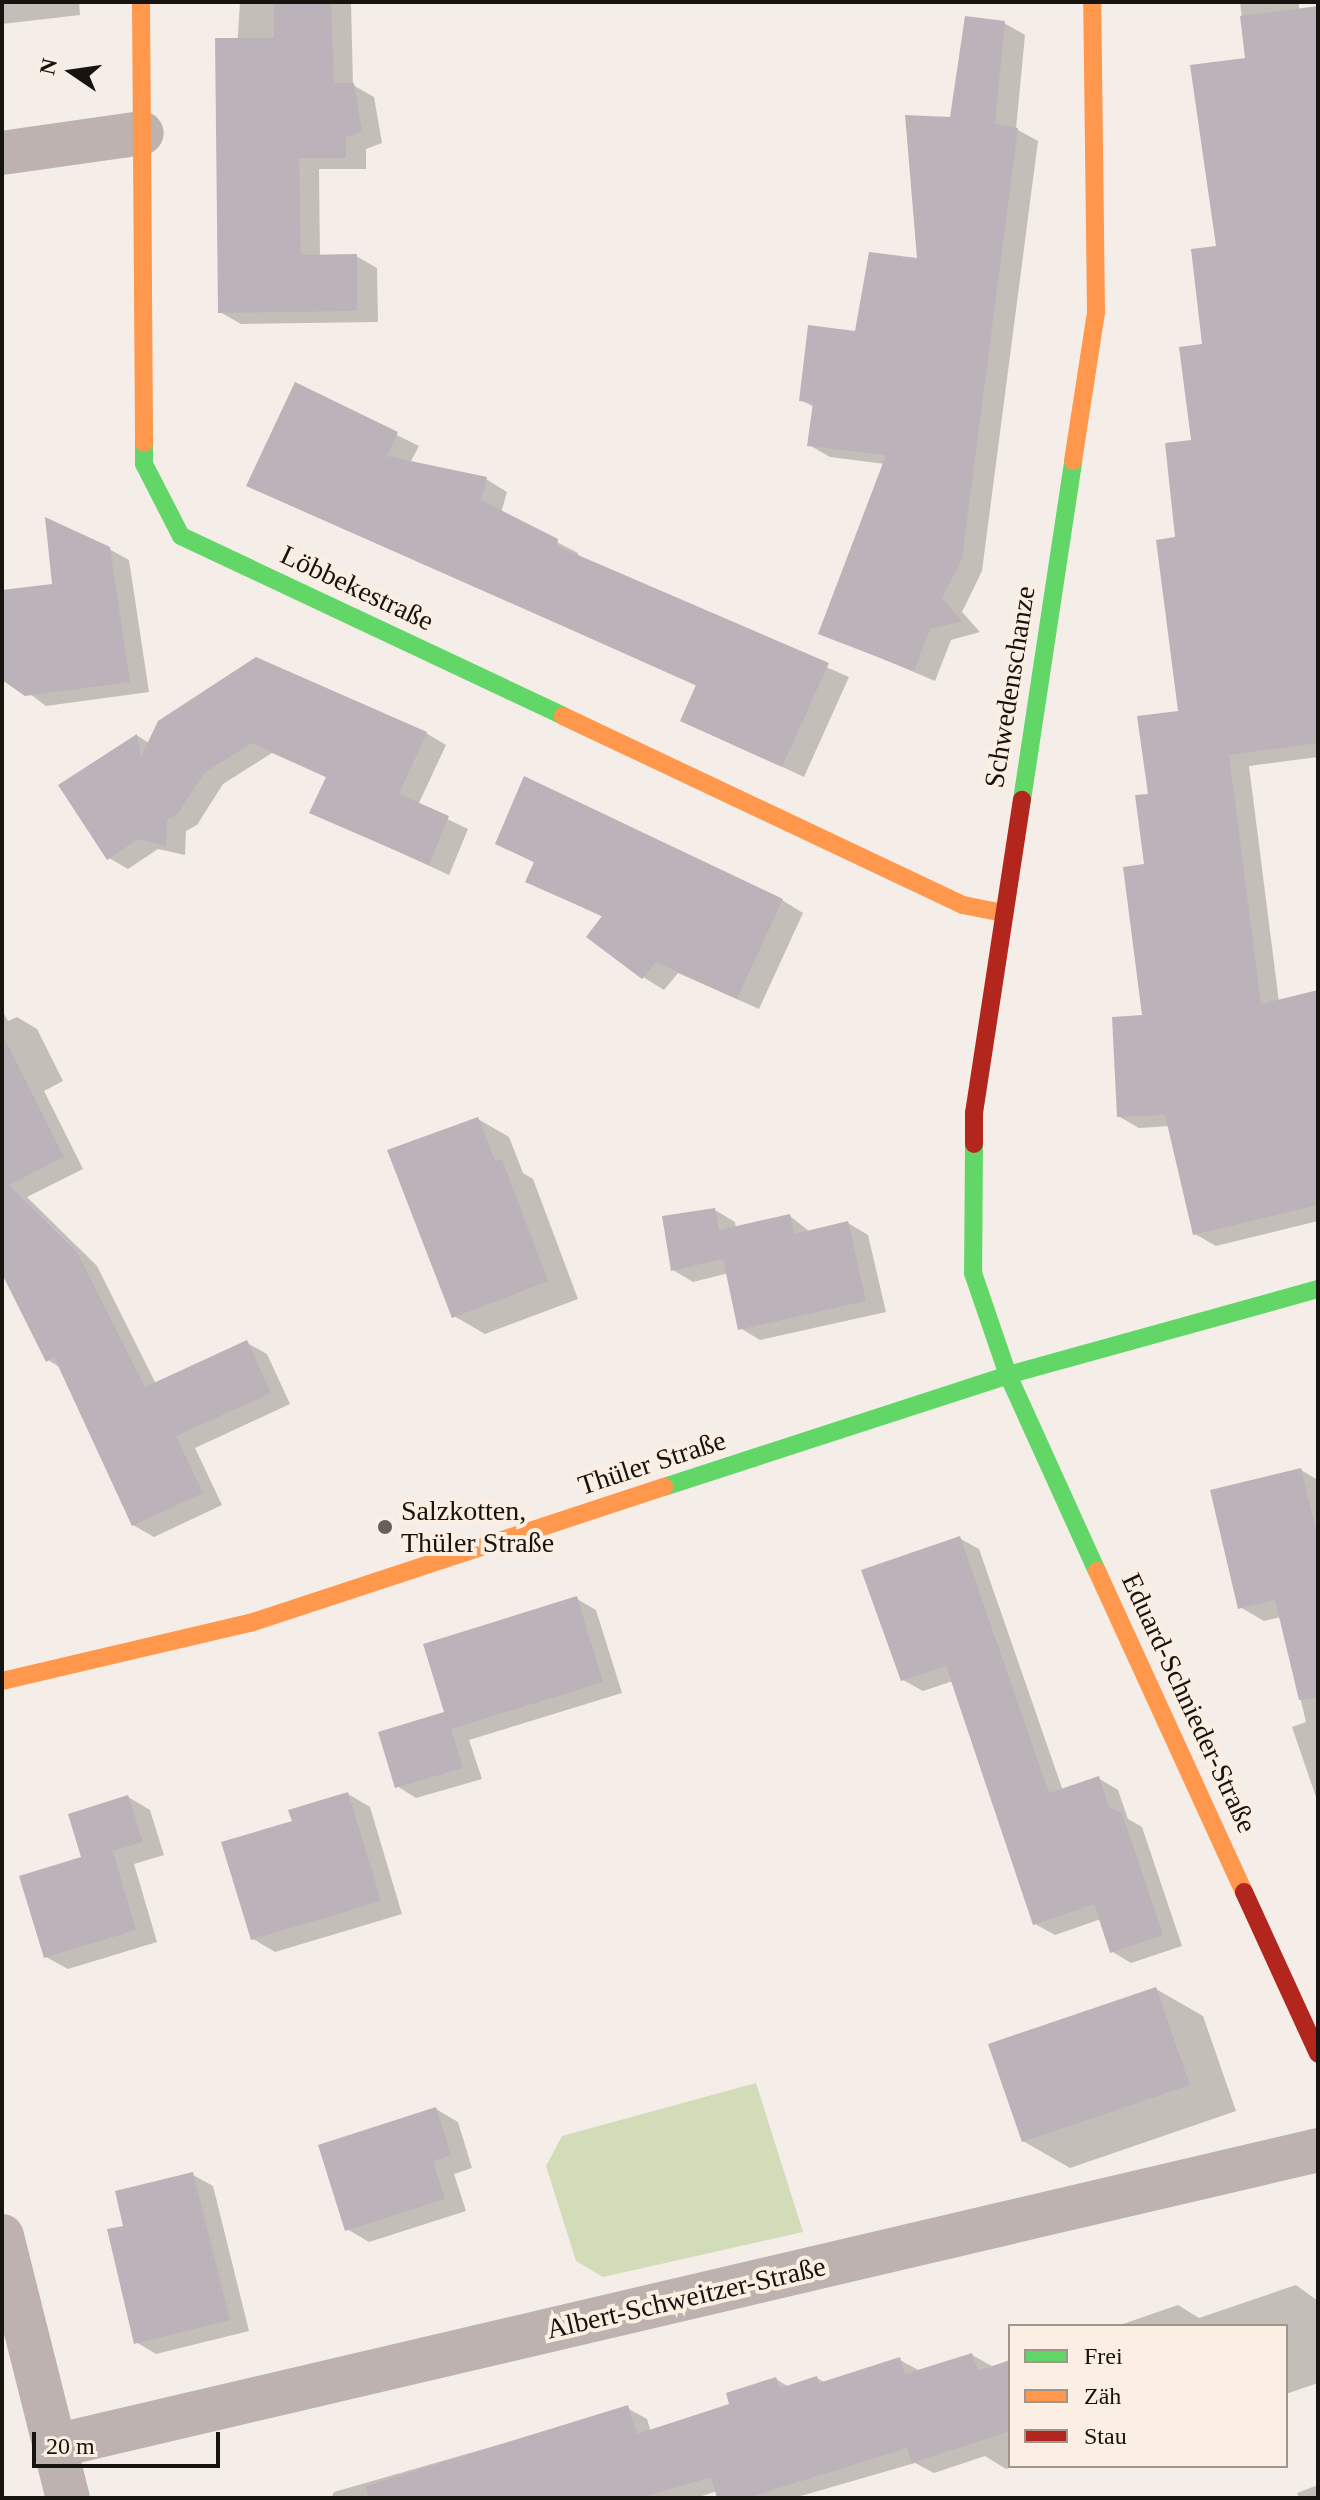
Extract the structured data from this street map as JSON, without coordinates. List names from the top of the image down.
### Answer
{
  "streets": {
    "street": [
      "Löbbekestraße",
      "Schwedenschanze",
      "Thüler Straße",
      "Eduard-Schnieder-Straße",
      "Albert-Schweitzer-Straße"
    ]
  },
  "crossings": [
    ["Löbbekestraße", "Schwedenschanze"],
    ["Schwedenschanze", "Thüler Straße"],
    ["Schwedenschanze", "Eduard-Schnieder-Straße"],
    ["Thüler Straße", "Eduard-Schnieder-Straße"]
  ],
  "places": ["Salzkotten, Thüler Straße"],
  "legend": ["Frei", "Zäh", "Stau"],
  "scale_bar": "20 m",
  "north": "left"
}
